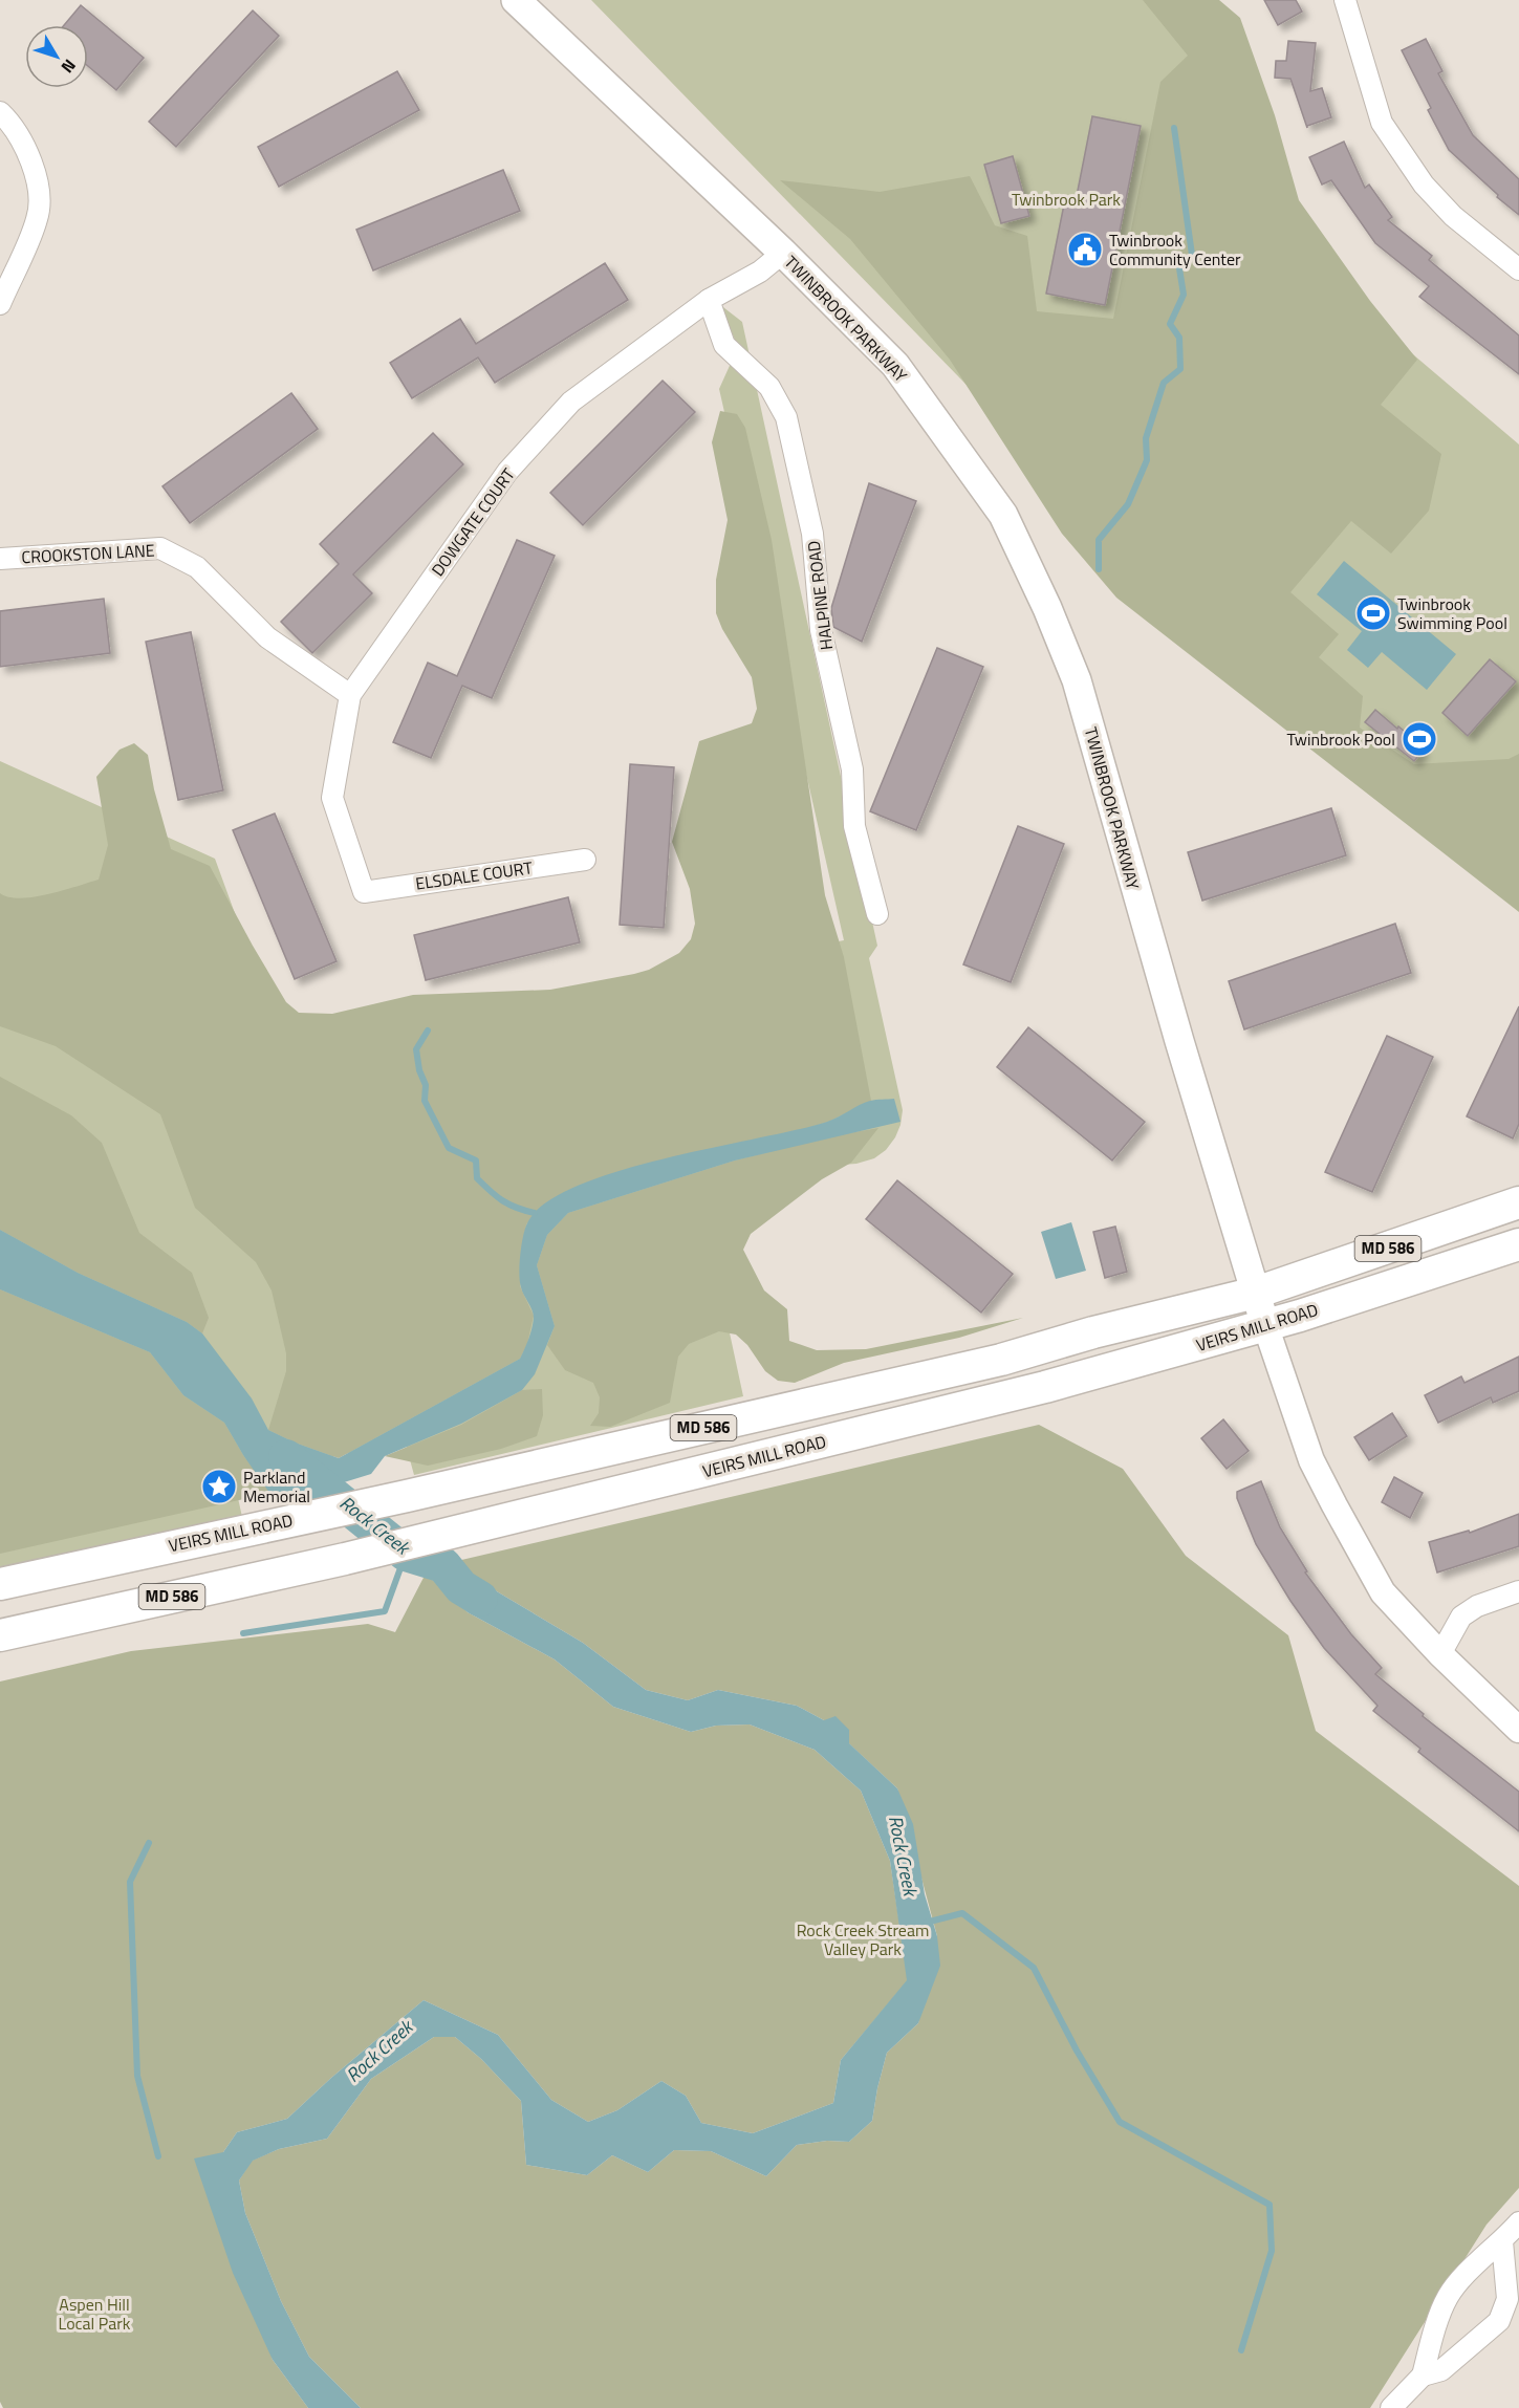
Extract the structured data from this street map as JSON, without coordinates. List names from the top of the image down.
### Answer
{
  "streets": {
    "main road": ["TWINBROOK PARKWAY", "MD 586", "VEIRS MILL ROAD"],
    "street": [
      "DOWGATE COURT",
      "CROOKSTON LANE",
      "HALPINE ROAD",
      "ELSDALE COURT"
    ]
  },
  "crossings": [
    ["TWINBROOK PARKWAY", "DOWGATE COURT"],
    ["TWINBROOK PARKWAY", "VEIRS MILL ROAD"],
    ["DOWGATE COURT", "CROOKSTON LANE"],
    ["DOWGATE COURT", "HALPINE ROAD"],
    ["DOWGATE COURT", "ELSDALE COURT"]
  ],
  "water": ["Rock Creek"],
  "parks": ["Twinbrook Park", "Rock Creek Stream Valley Park", "Aspen Hill Local Park"],
  "places": {
    "public building": ["Twinbrook Community Center"],
    "sports": ["Twinbrook Swimming Pool", "Twinbrook Pool"],
    "place": ["Parkland Memorial"]
  },
  "north": "bottom right"
}
